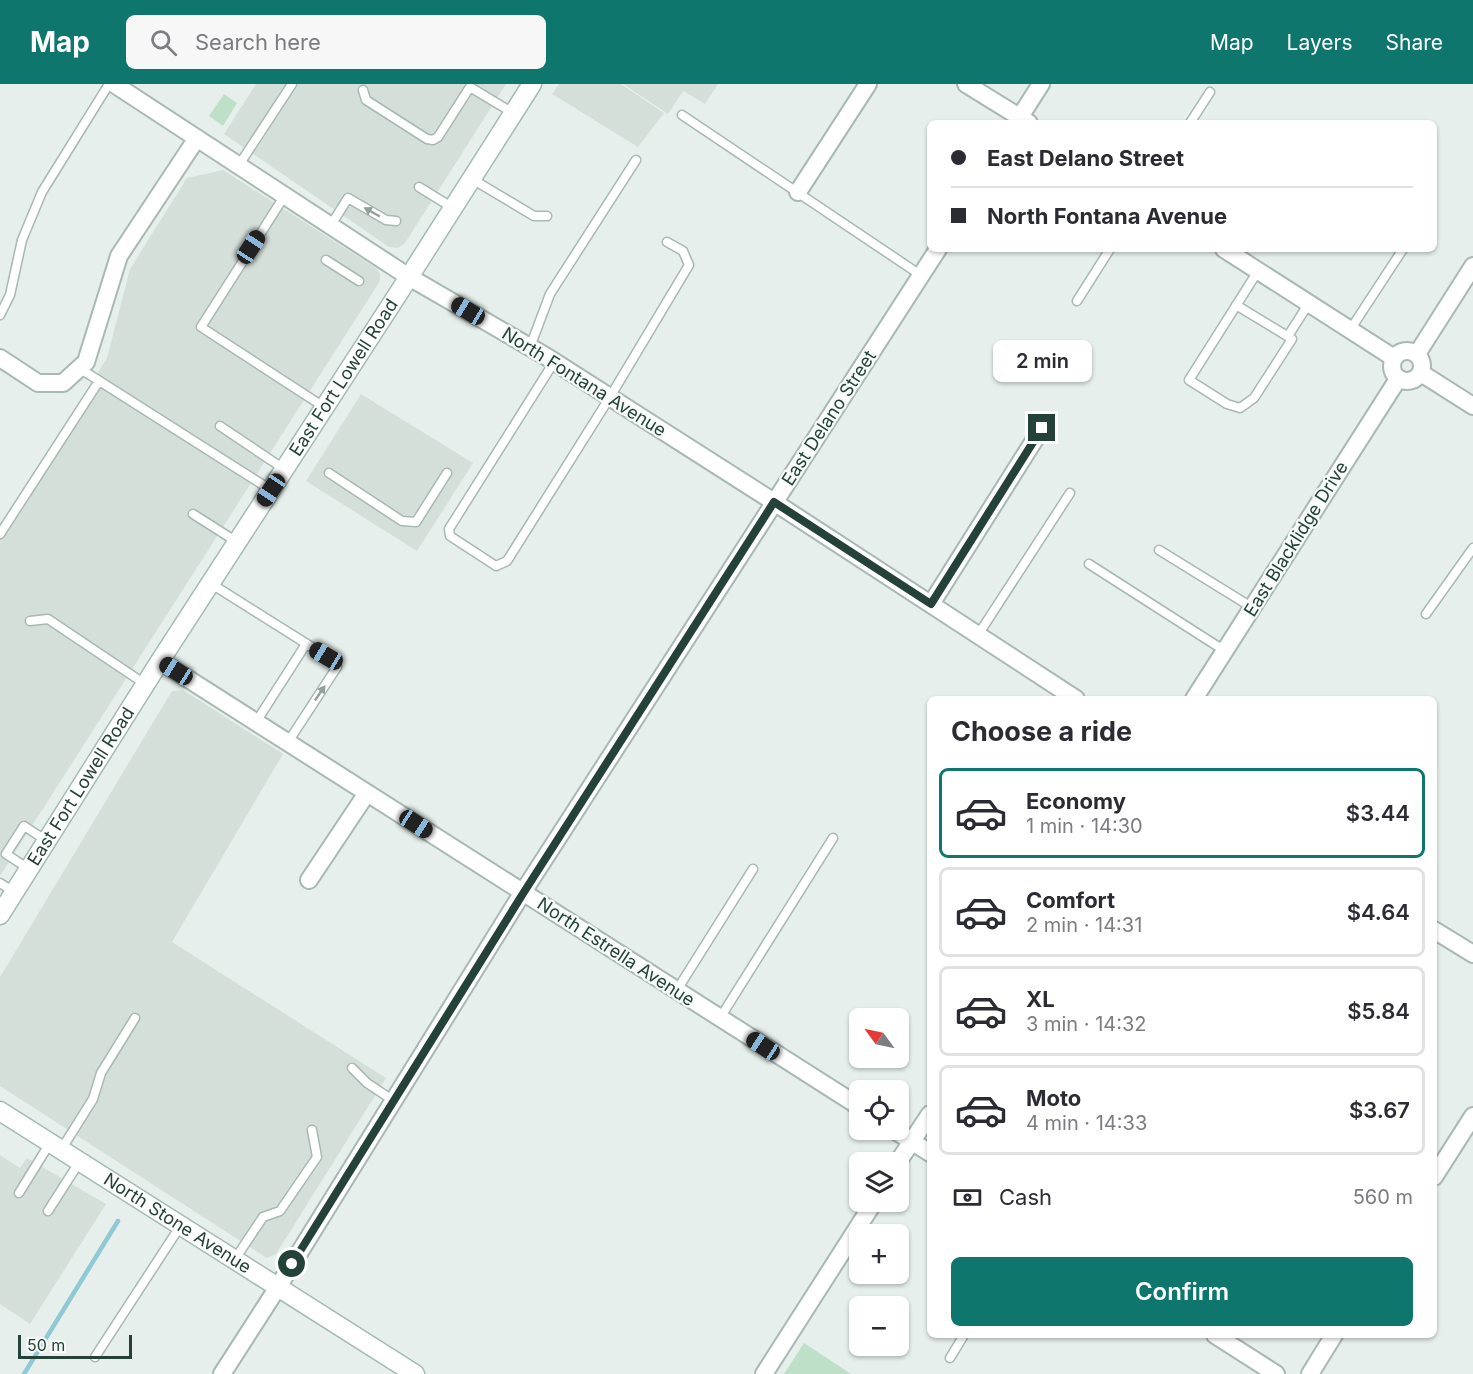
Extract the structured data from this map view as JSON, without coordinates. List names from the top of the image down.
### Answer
{
  "streets": {
    "main road": ["East Fort Lowell Road", "North Stone Avenue"],
    "street": [
      "North Fontana Avenue",
      "East Delano Street",
      "East Blacklidge Drive",
      "North Estrella Avenue"
    ]
  },
  "crossings": [
    ["East Fort Lowell Road", "North Fontana Avenue"],
    ["East Fort Lowell Road", "North Estrella Avenue"],
    ["North Fontana Avenue", "East Delano Street"],
    ["East Delano Street", "North Estrella Avenue"],
    ["East Delano Street", "North Stone Avenue"]
  ],
  "scale_bar": "50 m",
  "north": "top left",
  "page": {
    "header": "Map",
    "search": "Search here",
    "nav": ["Map", "Layers", "Share"],
    "banner": ["East Delano Street", "North Fontana Avenue"],
    "bubble": "2 min",
    "heading": "Choose a ride",
    "list": [
      {
        "name": "Economy",
        "note": "1 min · 14:30",
        "value": "$3.44"
      },
      {
        "name": "Comfort",
        "note": "2 min · 14:31",
        "value": "$4.64"
      },
      {
        "name": "XL",
        "note": "3 min · 14:32",
        "value": "$5.84"
      },
      {
        "name": "Moto",
        "note": "4 min · 14:33",
        "value": "$3.67"
      }
    ],
    "map_buttons": ["+", "−"],
    "pay": ["Cash", "560 m"],
    "buttons": "Confirm",
    "scale": "50 m"
  }
}
